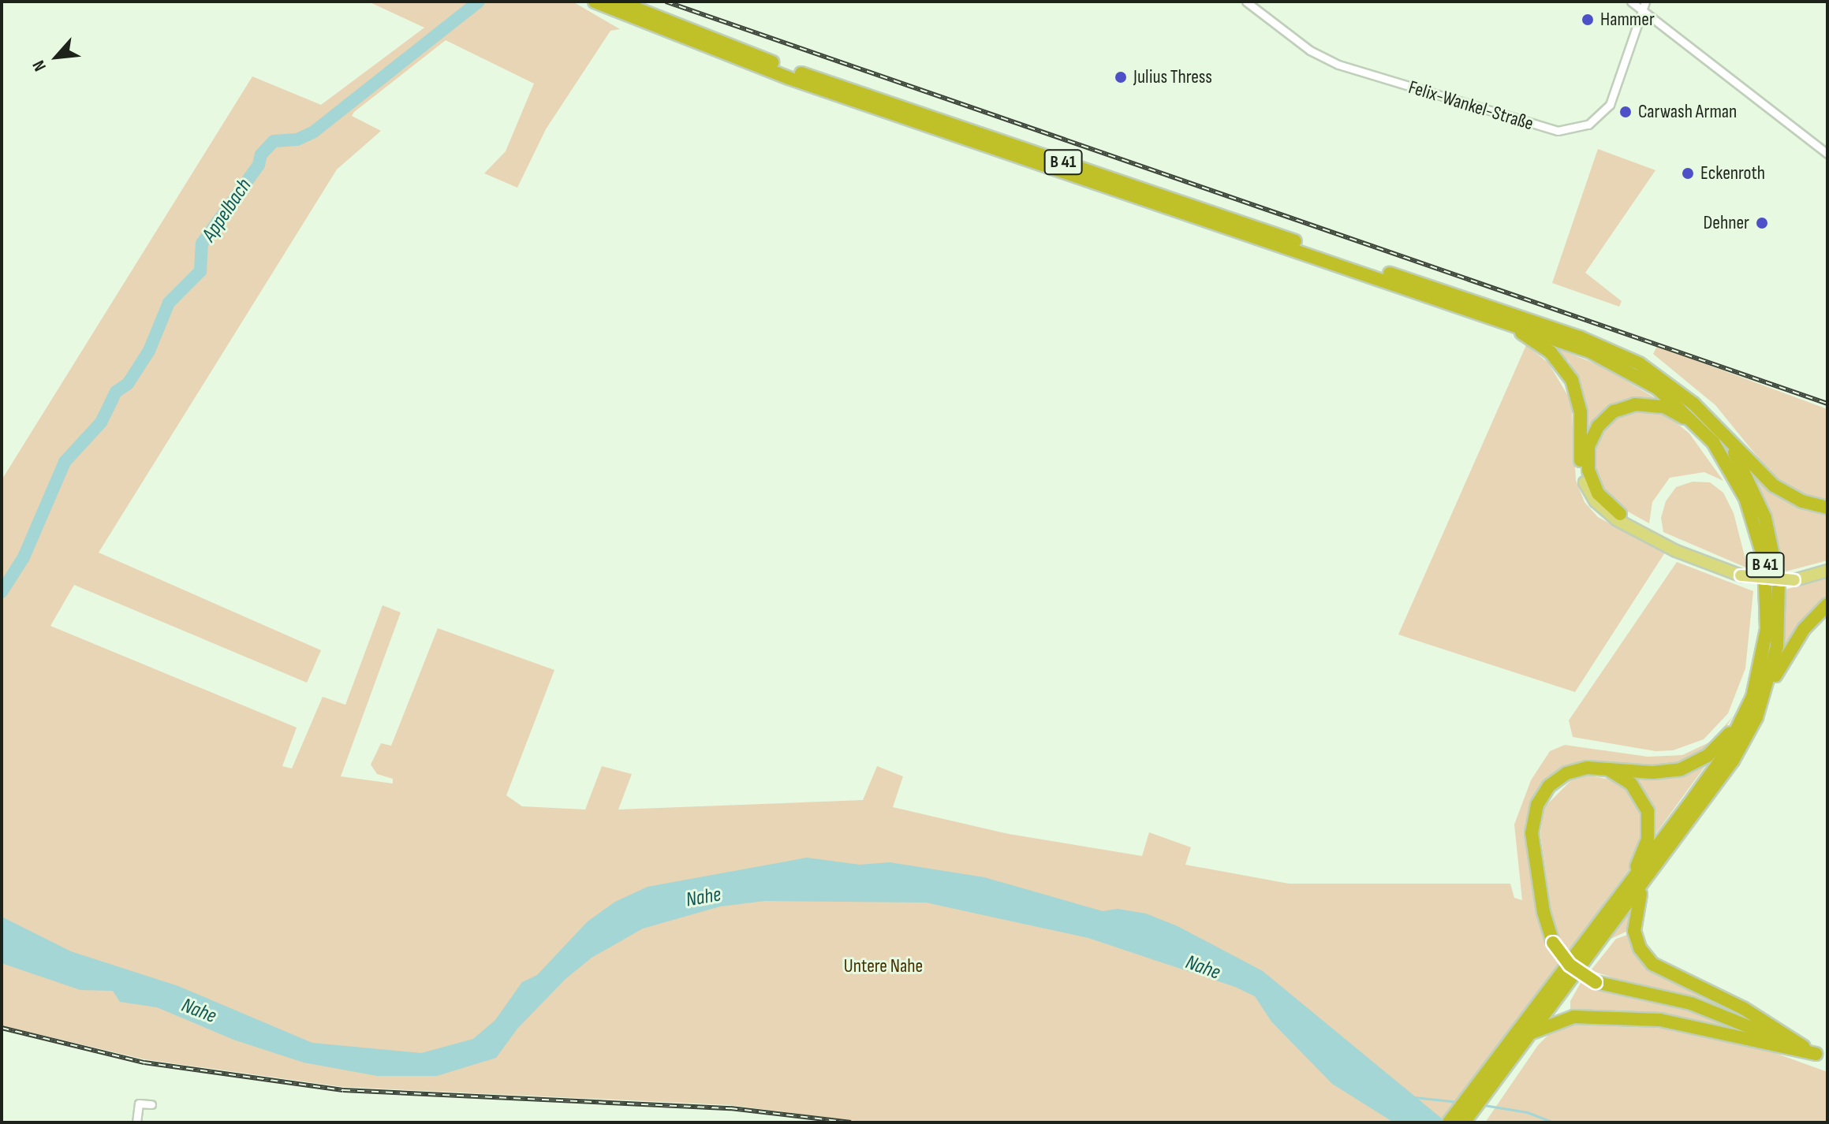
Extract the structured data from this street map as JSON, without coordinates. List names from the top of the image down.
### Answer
{
  "streets": {
    "highway": ["B 41"],
    "street": ["Felix-Wankel-Straße"]
  },
  "water": ["Appelbach", "Nahe"],
  "parks": ["Untere Nahe"],
  "places": [
    "Hammer",
    "Julius Thress",
    "Carwash Arman",
    "Eckenroth",
    "Dehner"
  ],
  "north": "bottom left"
}
